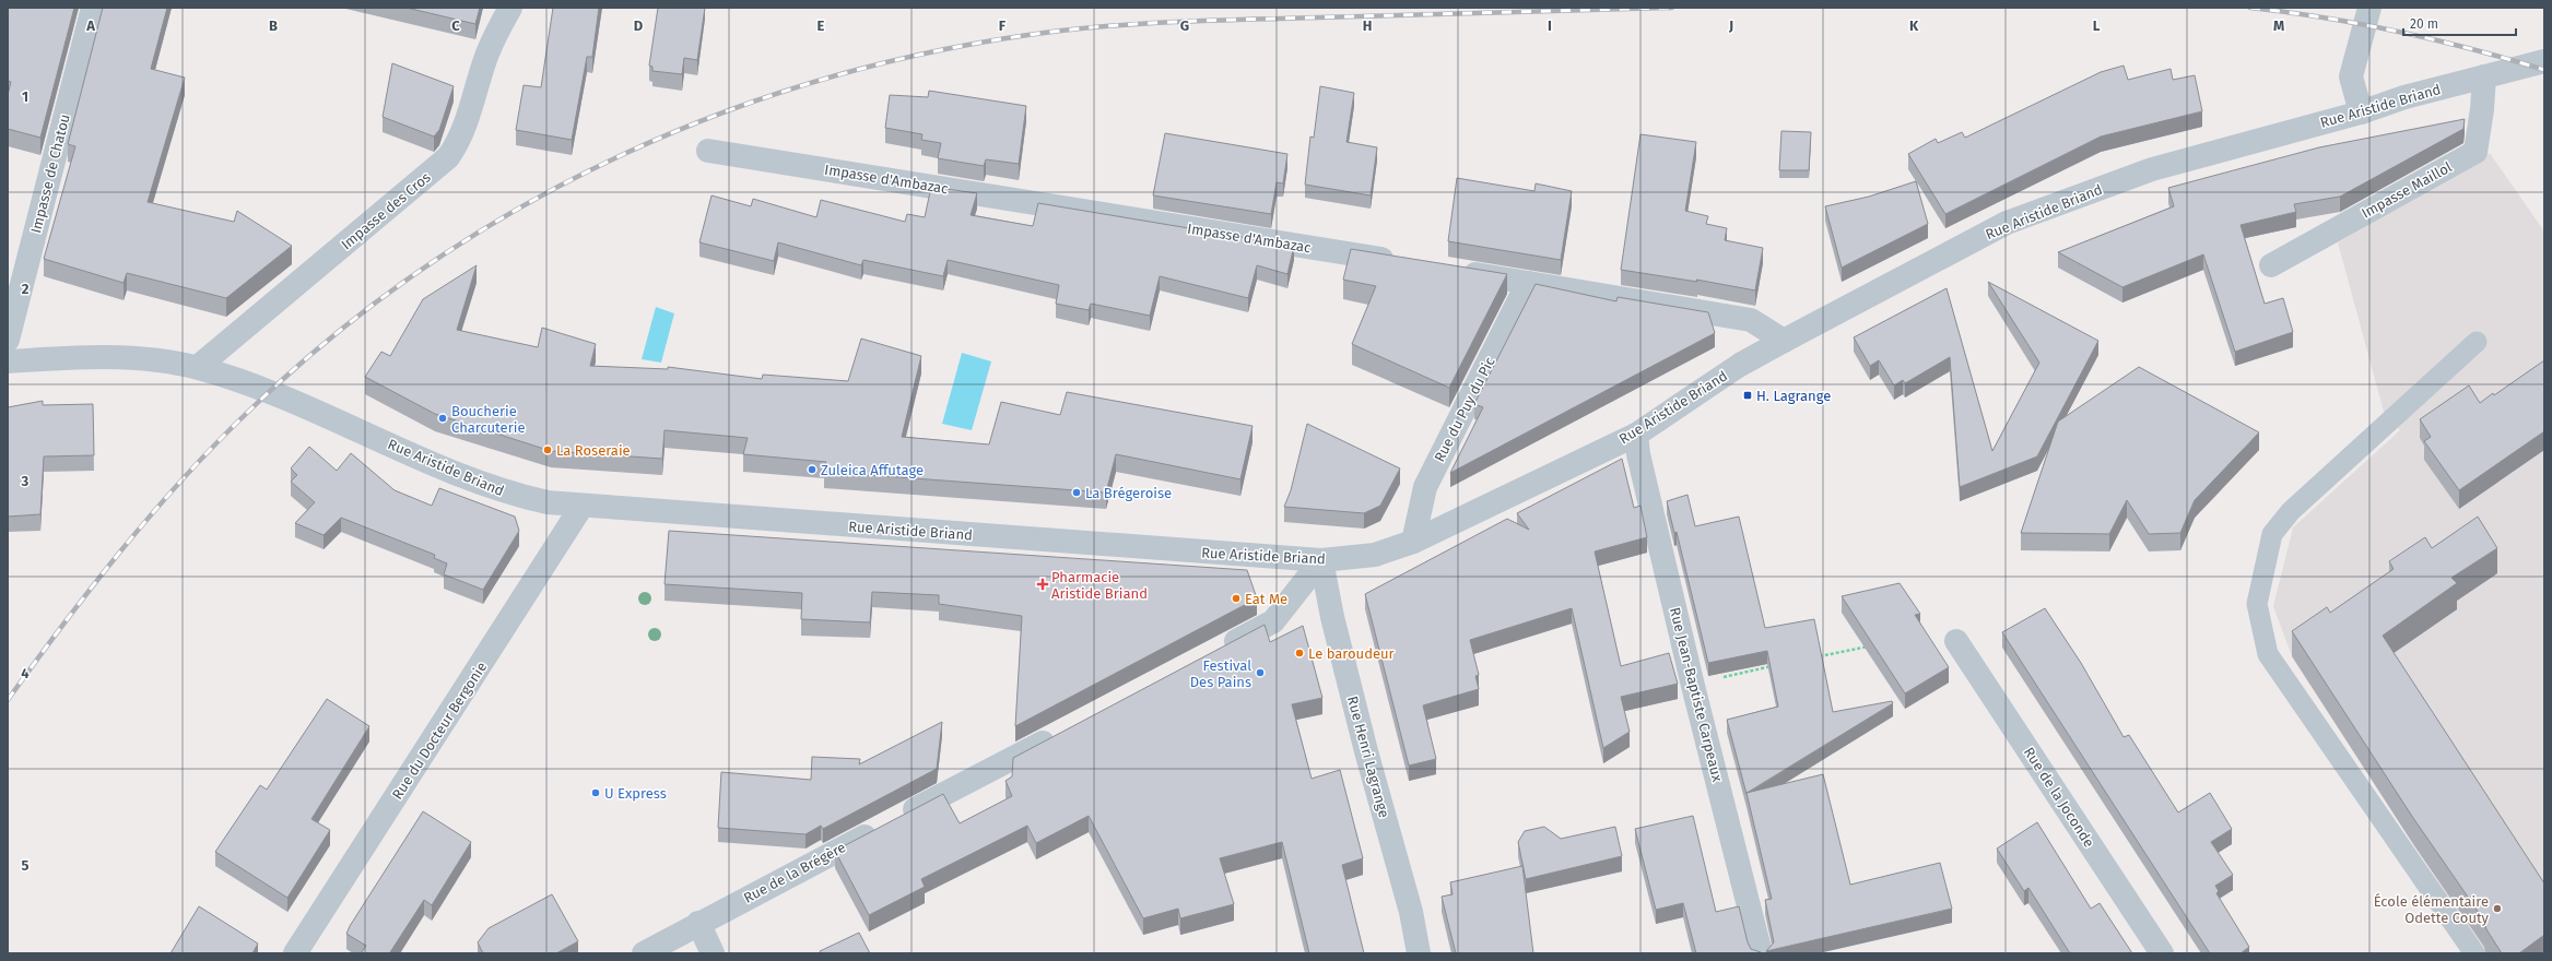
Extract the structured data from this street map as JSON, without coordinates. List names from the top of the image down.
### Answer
{
  "streets": {
    "street": [
      "Rue Aristide Briand",
      "Impasse de Chatou",
      "Impasse d'Ambazac",
      "Impasse Maillol",
      "Impasse des Cros",
      "Rue du Puy du Pic",
      "Rue Jean-Baptiste Carpeaux",
      "Rue du Docteur Bergonie",
      "Rue Henri Lagrange",
      "Rue de la Joconde",
      "Rue de la Brégère"
    ]
  },
  "crossings": [
    ["Rue Aristide Briand", "Impasse Maillol"],
    ["Rue Aristide Briand", "Impasse des Cros"],
    ["Rue Aristide Briand", "Rue du Puy du Pic"],
    ["Rue Aristide Briand", "Rue Jean-Baptiste Carpeaux"],
    ["Rue Aristide Briand", "Rue du Docteur Bergonie"],
    ["Rue Aristide Briand", "Rue Henri Lagrange"]
  ],
  "places": {
    "transit": ["H. Lagrange"],
    "other": [
      "Boucherie Charcuterie",
      "La Roseraie",
      "Zuleica Affutage",
      "La Brégeroise",
      "Eat Me",
      "Le baroudeur",
      "Festival Des Pains",
      "U Express",
      "École élémentaire Odette Couty"
    ],
    "health": ["Pharmacie Aristide Briand"]
  },
  "scale_bar": "20 m",
  "grid": {
    "columns": [
      "A",
      "B",
      "C",
      "D",
      "E",
      "F",
      "G",
      "H",
      "I",
      "J",
      "K",
      "L",
      "M"
    ],
    "rows": [
      "1",
      "2",
      "3",
      "4",
      "5"
    ]
  }
}
